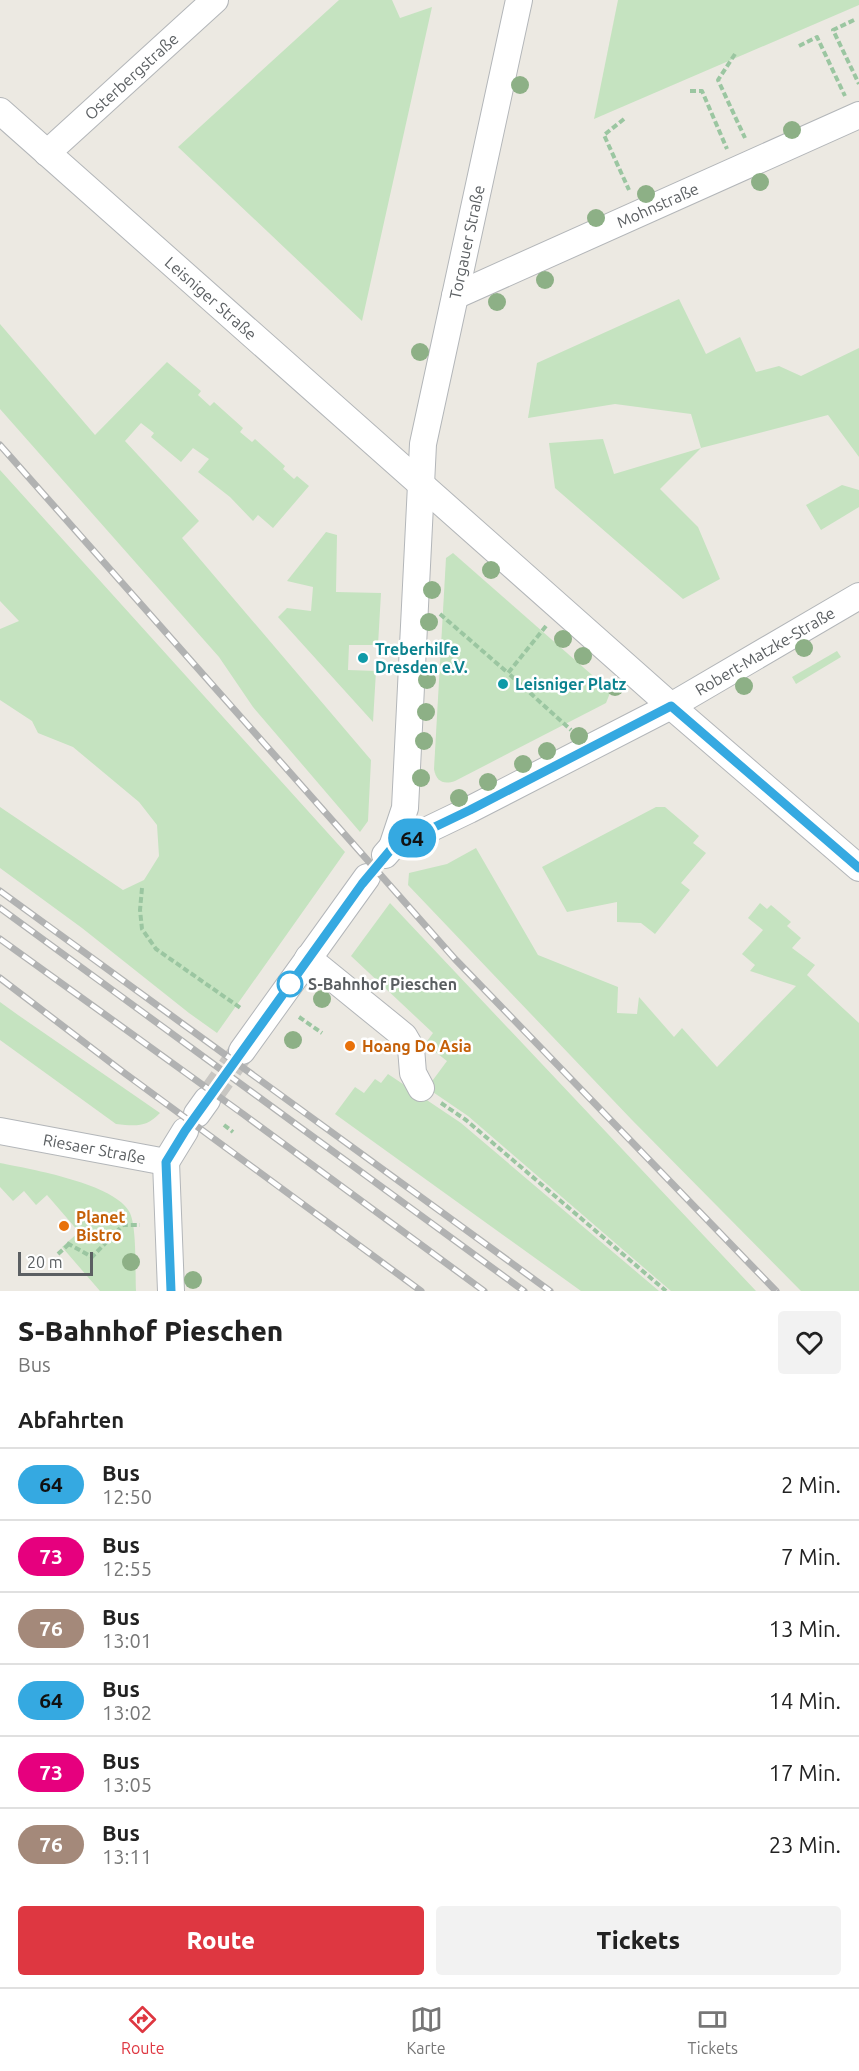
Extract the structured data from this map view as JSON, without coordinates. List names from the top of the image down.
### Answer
{
  "streets": {
    "street": [
      "Osterbergstraße",
      "Mohnstraße",
      "Torgauer Straße",
      "Leisniger Straße",
      "Robert-Matzke-Straße",
      "Riesaer Straße"
    ]
  },
  "crossings": [
    ["Osterbergstraße", "Leisniger Straße"],
    ["Mohnstraße", "Torgauer Straße"],
    ["Torgauer Straße", "Leisniger Straße"]
  ],
  "places": [
    "Treberhilfe Dresden e.V.",
    "Leisniger Platz",
    "S-Bahnhof Pieschen",
    "Hoang Do Asia",
    "Planet Bistro"
  ],
  "lines": ["bus line 64"],
  "scale_bar": "20 m",
  "page": {
    "on_map": "64",
    "scale": "20 m",
    "heading": [
      ["S-Bahnhof Pieschen", "Bus"],
      "Abfahrten"
    ],
    "list": [
      {
        "mark": "64",
        "name": "Bus",
        "note": "12:50",
        "value": "2 Min."
      },
      {
        "mark": "73",
        "name": "Bus",
        "note": "12:55",
        "value": "7 Min."
      },
      {
        "mark": "76",
        "name": "Bus",
        "note": "13:01",
        "value": "13 Min."
      },
      {
        "mark": "64",
        "name": "Bus",
        "note": "13:02",
        "value": "14 Min."
      },
      {
        "mark": "73",
        "name": "Bus",
        "note": "13:05",
        "value": "17 Min."
      },
      {
        "mark": "76",
        "name": "Bus",
        "note": "13:11",
        "value": "23 Min."
      }
    ],
    "buttons": ["Route", "Tickets"],
    "tabs": ["Route", "Karte", "Tickets"]
  }
}
